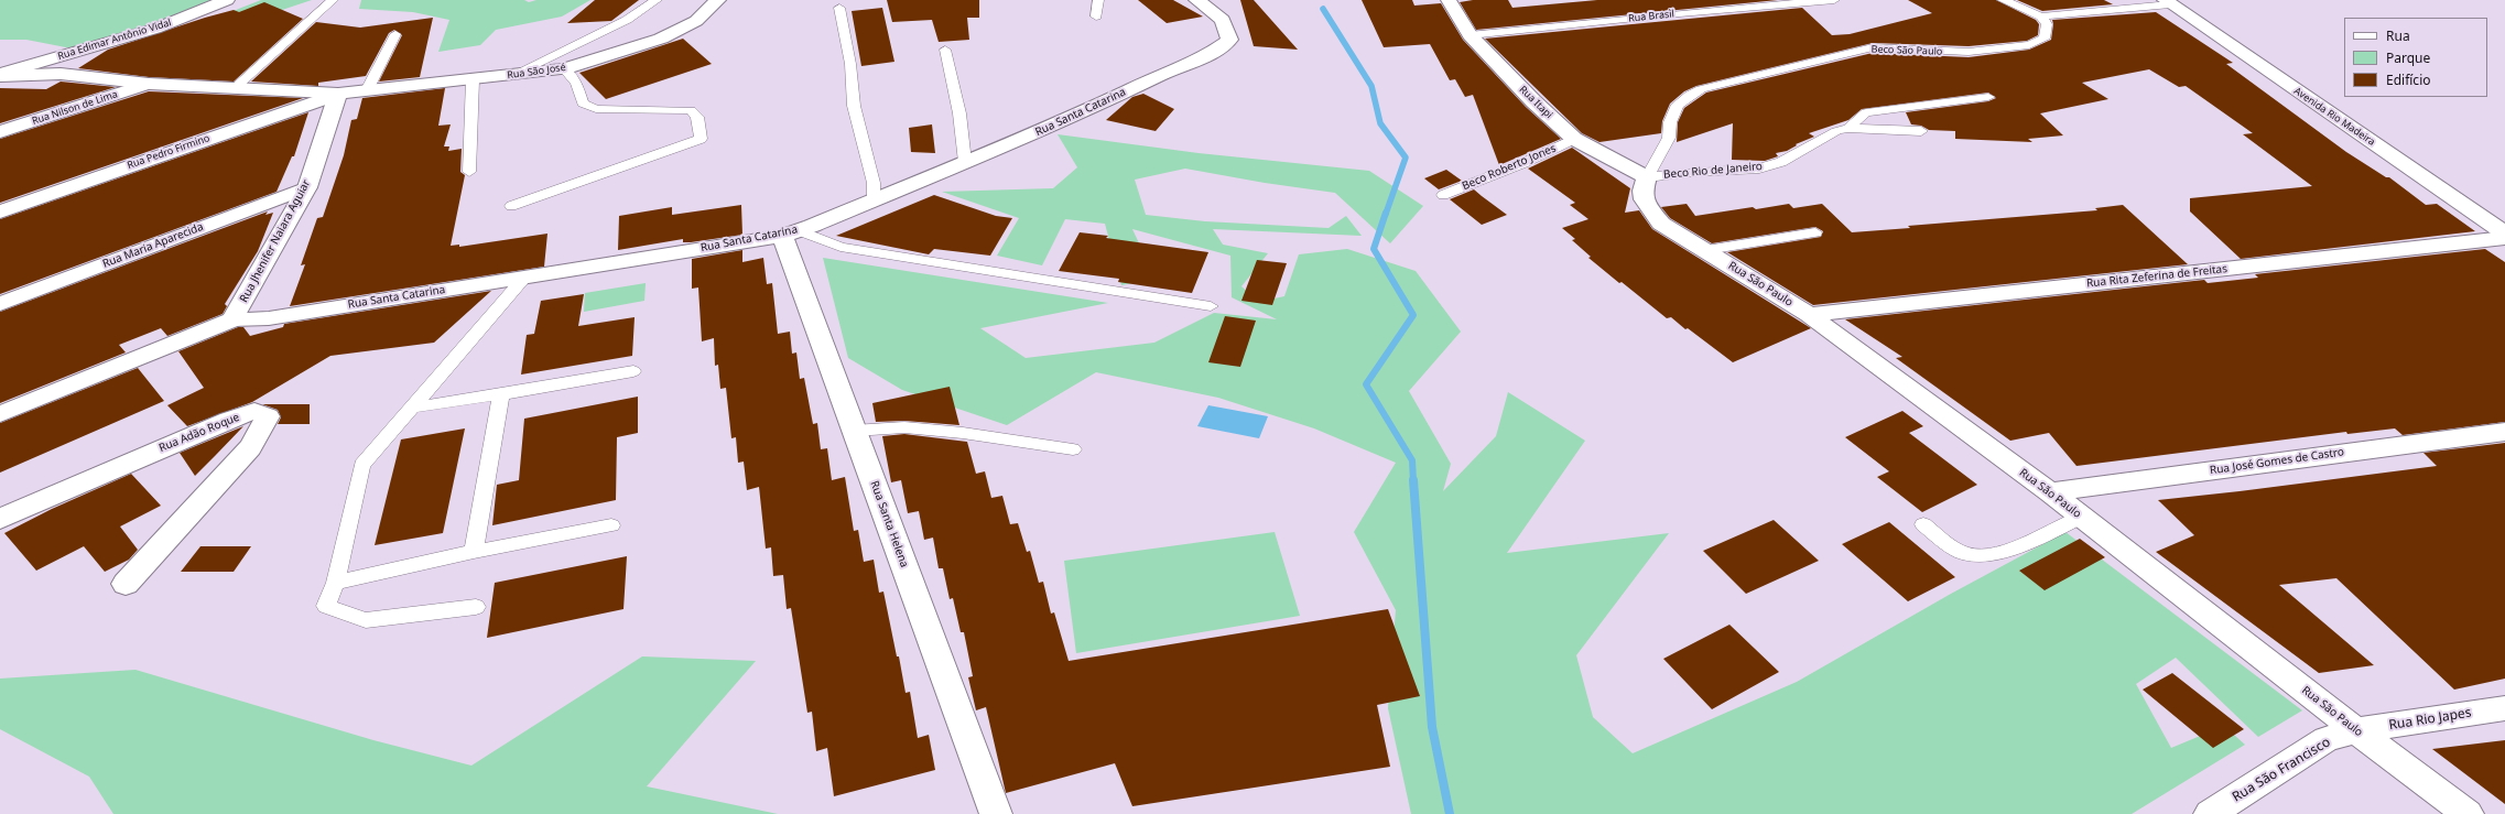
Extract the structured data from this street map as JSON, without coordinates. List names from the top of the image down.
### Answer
{
  "streets": {
    "street": [
      "Rua Edimar Antônio Vidal",
      "Rua São José",
      "Rua Itapi",
      "Rua Nilson de Lima",
      "Rua Santa Catarina",
      "Avenida Rio Madeira",
      "Rua Pedro Firmino",
      "Rua Jhenifer Naiara Aguiar",
      "Rua Maria Aparecida",
      "Rua Rita Zeferina de Freitas",
      "Rua São Paulo",
      "Rua Adão Roque",
      "Rua José Gomes de Castro",
      "Rua Santa Helena",
      "Rua Rio Japes",
      "Rua São Francisco"
    ],
    "lane": [
      "Rua Brasil",
      "Beco São Paulo",
      "Beco Roberto Jones",
      "Beco Rio de Janeiro"
    ]
  },
  "crossings": [
    ["Rua Brasil", "Rua Itapi"],
    ["Beco São Paulo", "Rua Itapi"],
    ["Beco São Paulo", "Beco Rio de Janeiro"],
    ["Beco São Paulo", "Rua São Paulo"],
    ["Rua São José", "Rua Pedro Firmino"],
    ["Rua São José", "Rua Jhenifer Naiara Aguiar"],
    ["Rua Itapi", "Beco Roberto Jones"],
    ["Rua Itapi", "Beco Rio de Janeiro"],
    ["Rua Itapi", "Rua São Paulo"],
    ["Rua Santa Catarina", "Rua Jhenifer Naiara Aguiar"],
    ["Rua Santa Catarina", "Rua Santa Helena"],
    ["Rua Pedro Firmino", "Rua Jhenifer Naiara Aguiar"],
    ["Beco Rio de Janeiro", "Rua São Paulo"],
    ["Rua Jhenifer Naiara Aguiar", "Rua Maria Aparecida"],
    ["Rua Rita Zeferina de Freitas", "Rua São Paulo"],
    ["Rua São Paulo", "Rua José Gomes de Castro"],
    ["Rua São Paulo", "Rua Rio Japes"],
    ["Rua São Paulo", "Rua São Francisco"],
    ["Rua Rio Japes", "Rua São Francisco"]
  ],
  "legend": ["Rua", "Parque", "Edifício"]
}
